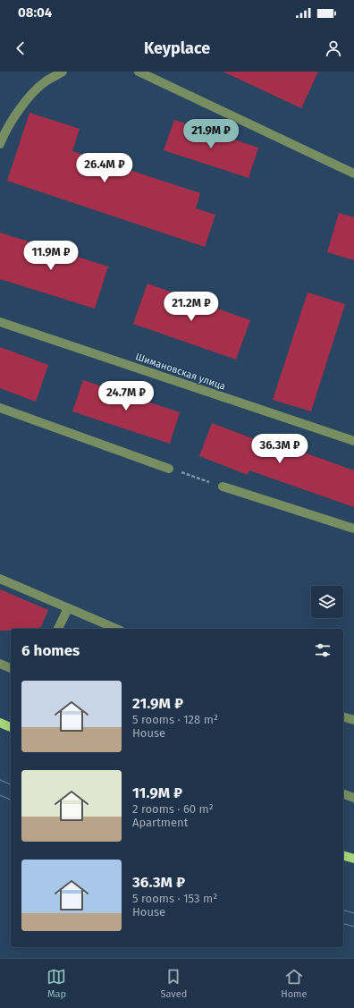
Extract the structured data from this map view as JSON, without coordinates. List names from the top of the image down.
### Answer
{
  "streets": {
    "lane": ["Шимановская улица"]
  },
  "page": {
    "status": "08:04",
    "header": "Keyplace",
    "price": [
      "21.9M ₽",
      "26.4M ₽",
      "11.9M ₽",
      "21.2M ₽",
      "24.7M ₽",
      "36.3M ₽"
    ],
    "heading": "6 homes",
    "list": [
      {
        "name": "21.9M ₽",
        "note": "5 rooms · 128 m² · House"
      },
      {
        "name": "11.9M ₽",
        "note": "2 rooms · 60 m² · Apartment"
      },
      {
        "name": "36.3M ₽",
        "note": "5 rooms · 153 m² · House"
      }
    ],
    "tabs": ["Map", "Saved", "Home"]
  }
}
